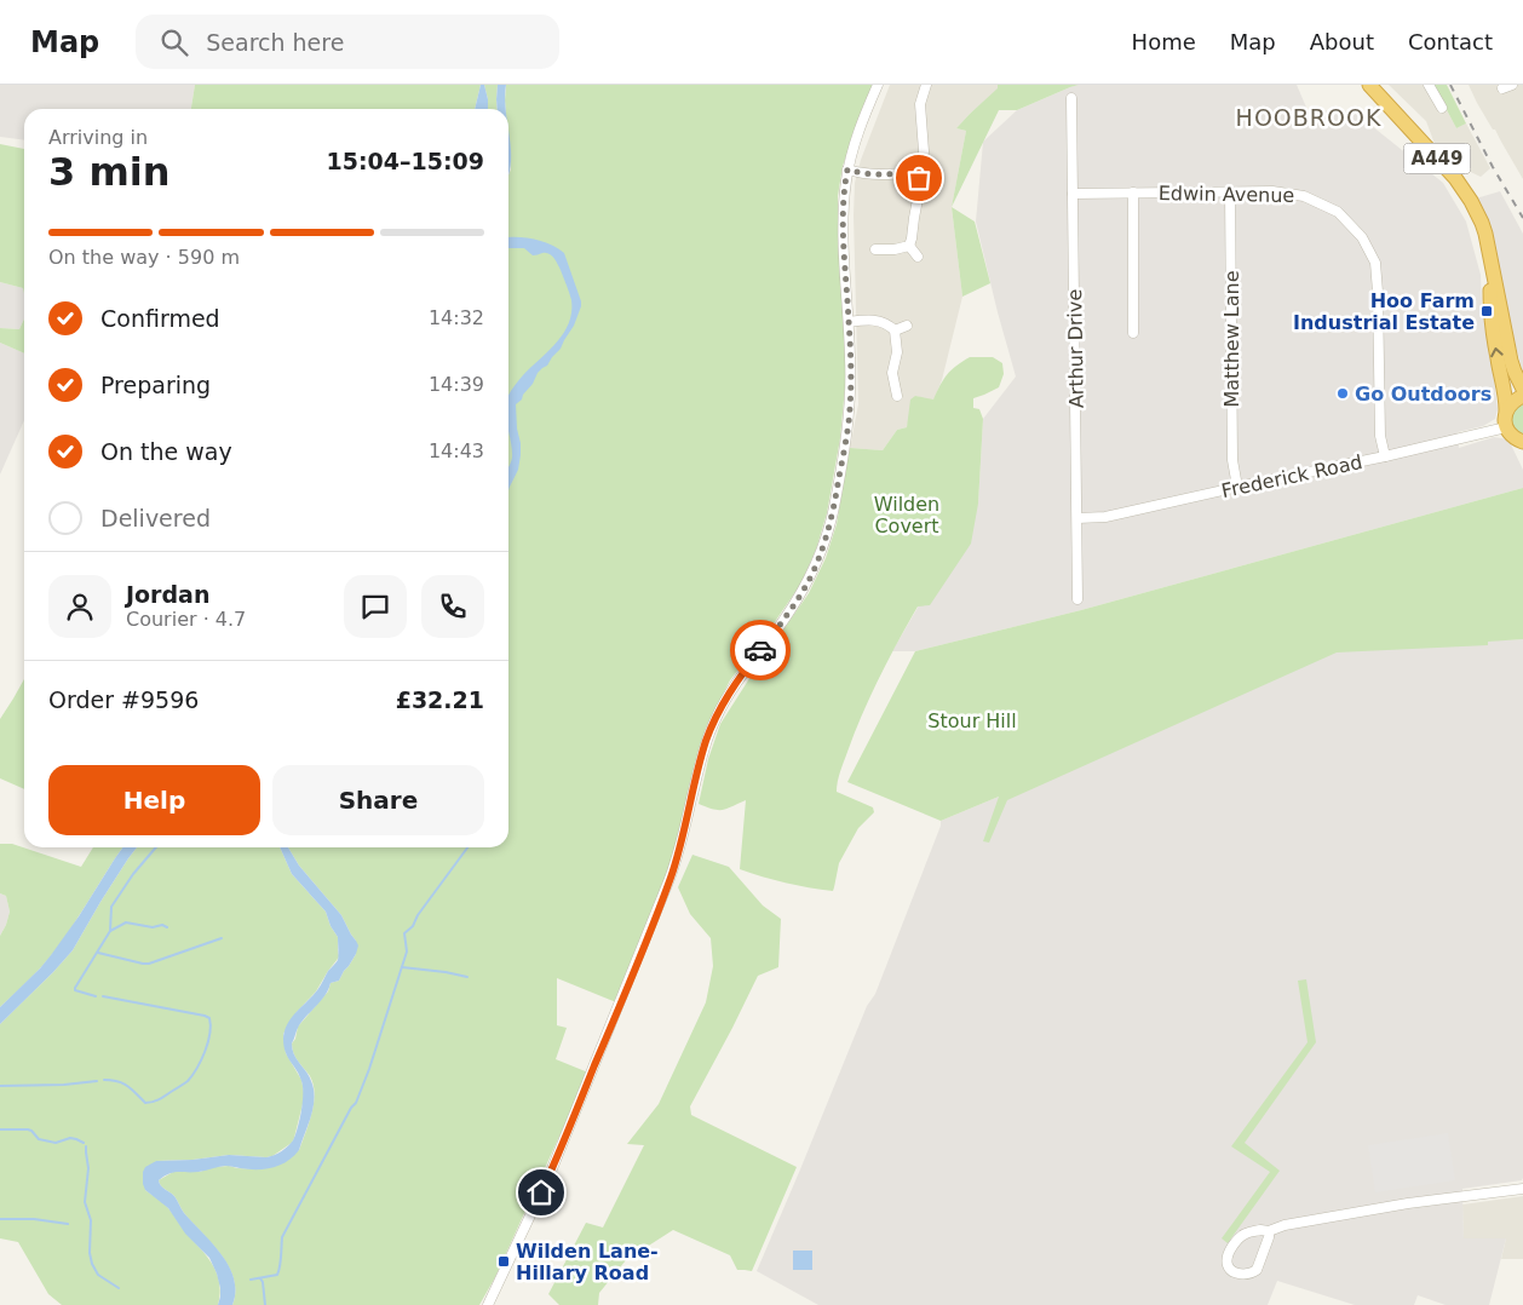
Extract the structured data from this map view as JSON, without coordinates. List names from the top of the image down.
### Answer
{
  "streets": {
    "highway": ["A449"],
    "street": [
      "Edwin Avenue",
      "Matthew Lane",
      "Arthur Drive",
      "Frederick Road"
    ]
  },
  "crossings": [
    ["A449", "Frederick Road"],
    ["Edwin Avenue", "Matthew Lane"],
    ["Edwin Avenue", "Arthur Drive"],
    ["Edwin Avenue", "Frederick Road"],
    ["Matthew Lane", "Frederick Road"],
    ["Arthur Drive", "Frederick Road"]
  ],
  "districts": ["HOOBROOK"],
  "parks": ["Wilden Covert", "Stour Hill"],
  "places": {
    "transit": ["Hoo Farm Industrial Estate", "Wilden Lane- Hillary Road"],
    "other": ["Go Outdoors"]
  },
  "page": {
    "header": "Map",
    "search": "Search here",
    "nav": [
      "Home",
      "Map",
      "About",
      "Contact"
    ],
    "heading": ["3 min", "Arriving in", "15:04–15:09"],
    "panel": [
      "Jordan",
      "Courier · 4.7",
      "Order #9596",
      "£32.21"
    ],
    "bar": "On the way · 590 m",
    "list": [
      ["Confirmed", "14:32"],
      ["Preparing", "14:39"],
      ["On the way", "14:43"],
      "Delivered"
    ],
    "buttons": ["Help", "Share"]
  }
}
